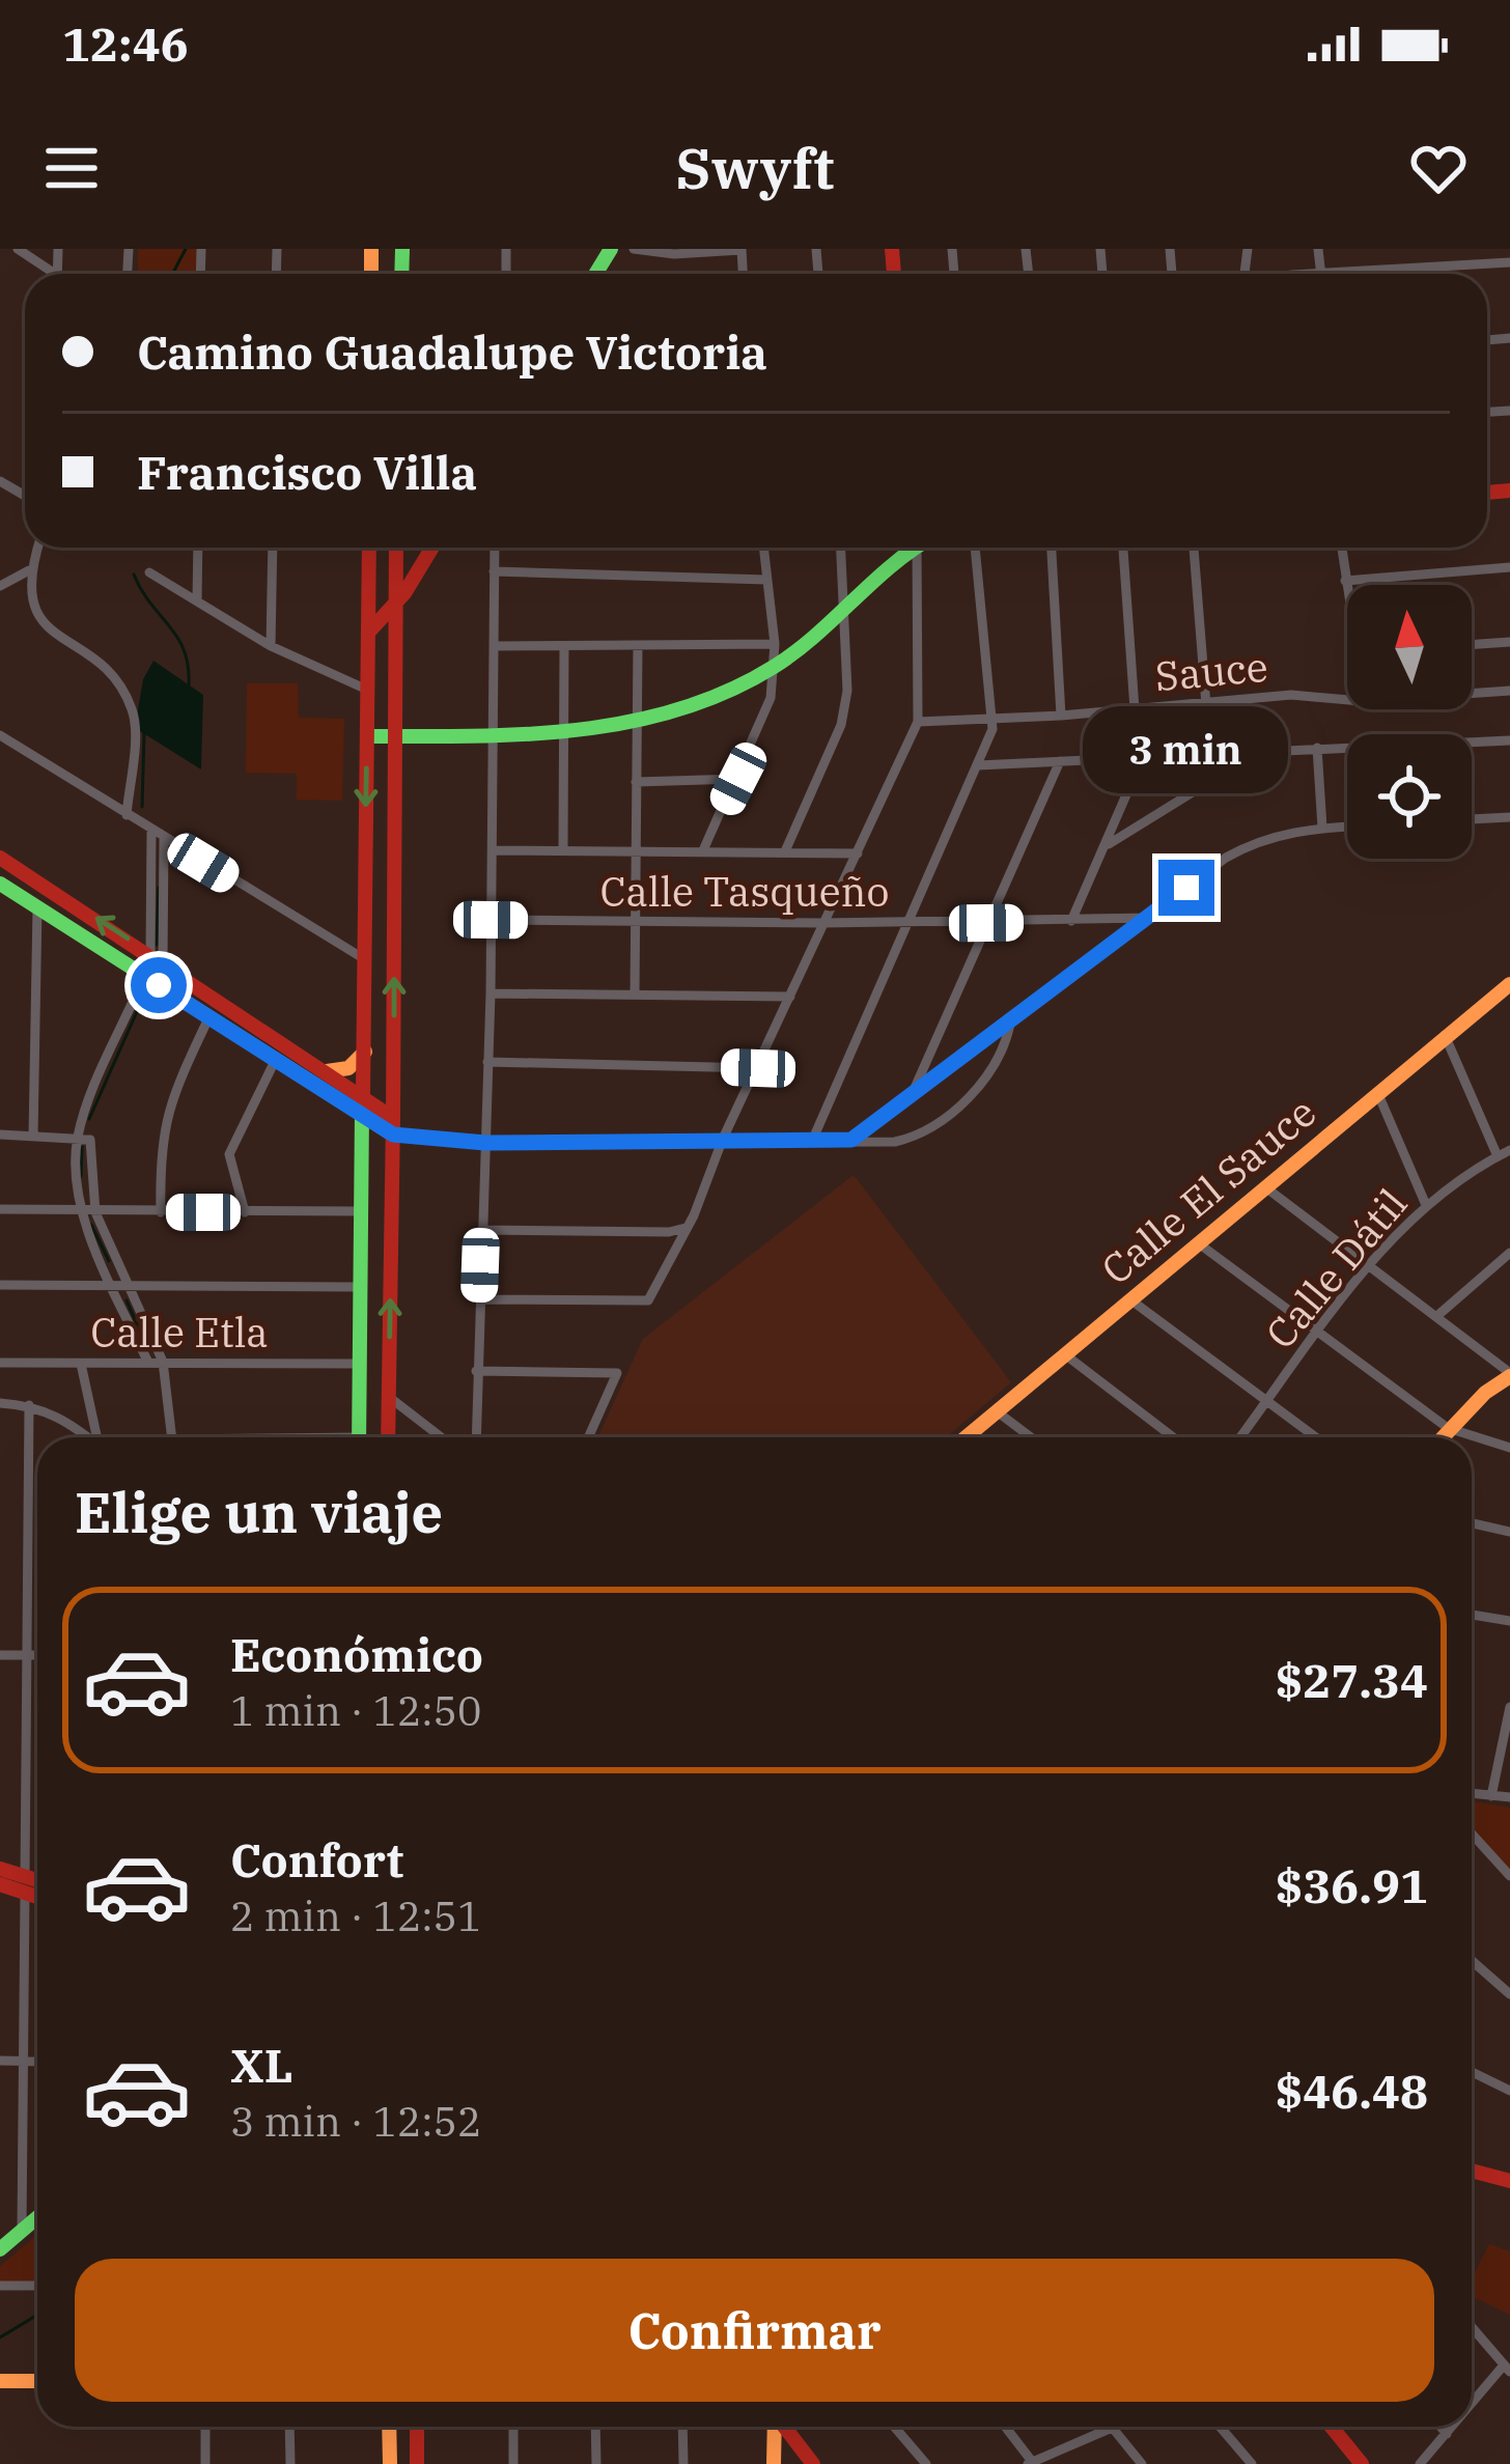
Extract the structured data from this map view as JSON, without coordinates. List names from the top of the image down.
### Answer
{
  "streets": {
    "main road": ["Calle El Sauce"],
    "street": [
      "Sauce",
      "Calle Tasqueño",
      "Calle Dátil",
      "Calle Etla"
    ]
  },
  "north": "top",
  "page": {
    "status": "12:46",
    "header": "Swyft",
    "banner": ["Camino Guadalupe Victoria", "Francisco Villa"],
    "bubble": "3 min",
    "heading": "Elige un viaje",
    "list": [
      {
        "name": "Económico",
        "note": "1 min · 12:50",
        "value": "$27.34"
      },
      {
        "name": "Confort",
        "note": "2 min · 12:51",
        "value": "$36.91"
      },
      {
        "name": "XL",
        "note": "3 min · 12:52",
        "value": "$46.48"
      }
    ],
    "buttons": "Confirmar"
  }
}
